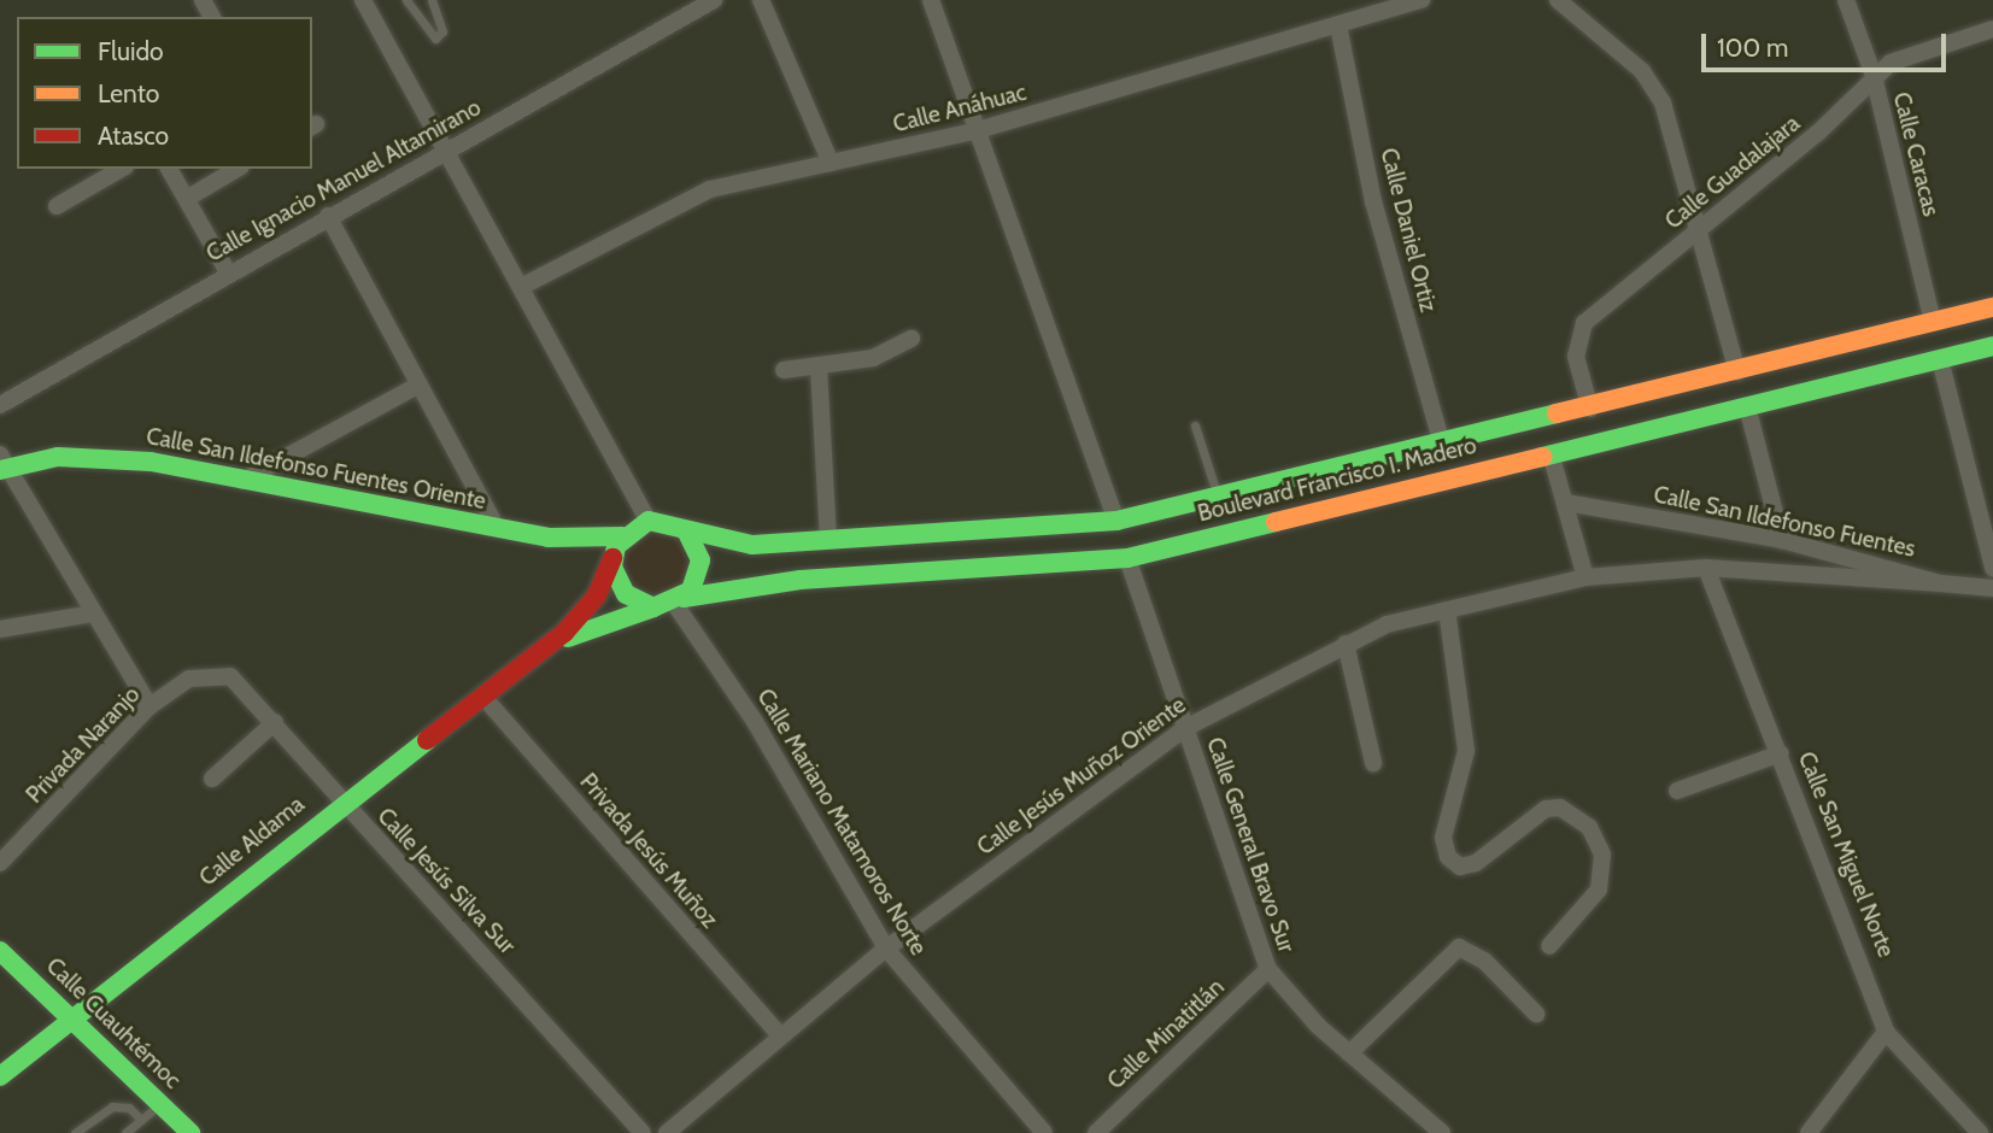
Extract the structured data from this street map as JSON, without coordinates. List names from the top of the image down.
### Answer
{
  "streets": {
    "main road": [
      "Calle San Ildefonso Fuentes Oriente",
      "Boulevard Francisco I. Madero",
      "Calle Aldama",
      "Calle Cuauhtémoc"
    ],
    "street": [
      "Calle Anáhuac",
      "Calle Caracas",
      "Calle Guadalajara",
      "Calle Ignacio Manuel Altamirano",
      "Calle Daniel Ortiz",
      "Calle San Ildefonso Fuentes",
      "Privada Naranjo",
      "Calle Jesús Muñoz Oriente",
      "Calle Mariano Matamoros Norte",
      "Calle General Bravo Sur",
      "Privada Jesús Muñoz",
      "Calle San Miguel Norte",
      "Calle Jesús Silva Sur",
      "Calle Minatitlán"
    ]
  },
  "crossings": [
    ["Calle Anáhuac", "Calle Daniel Ortiz"],
    ["Calle Caracas", "Calle Guadalajara"],
    ["Calle Caracas", "Boulevard Francisco I. Madero"],
    ["Calle Guadalajara", "Boulevard Francisco I. Madero"],
    ["Calle Daniel Ortiz", "Boulevard Francisco I. Madero"],
    ["Calle San Ildefonso Fuentes Oriente", "Boulevard Francisco I. Madero"],
    ["Calle San Ildefonso Fuentes Oriente", "Calle Mariano Matamoros Norte"],
    ["Calle San Ildefonso Fuentes Oriente", "Calle Aldama"],
    ["Boulevard Francisco I. Madero", "Calle Mariano Matamoros Norte"],
    ["Boulevard Francisco I. Madero", "Calle Aldama"],
    ["Boulevard Francisco I. Madero", "Calle General Bravo Sur"],
    ["Calle San Ildefonso Fuentes", "Calle Jesús Muñoz Oriente"],
    ["Privada Naranjo", "Calle Jesús Silva Sur"],
    ["Calle Jesús Muñoz Oriente", "Calle Mariano Matamoros Norte"],
    ["Calle Jesús Muñoz Oriente", "Calle General Bravo Sur"],
    ["Calle Jesús Muñoz Oriente", "Privada Jesús Muñoz"],
    ["Calle Jesús Muñoz Oriente", "Calle San Miguel Norte"],
    ["Calle Mariano Matamoros Norte", "Calle Aldama"],
    ["Calle Aldama", "Privada Jesús Muñoz"],
    ["Calle Aldama", "Calle Jesús Silva Sur"],
    ["Calle Aldama", "Calle Cuauhtémoc"],
    ["Calle General Bravo Sur", "Calle Minatitlán"]
  ],
  "legend": ["Fluido", "Lento", "Atasco"],
  "scale_bar": "100 m"
}
